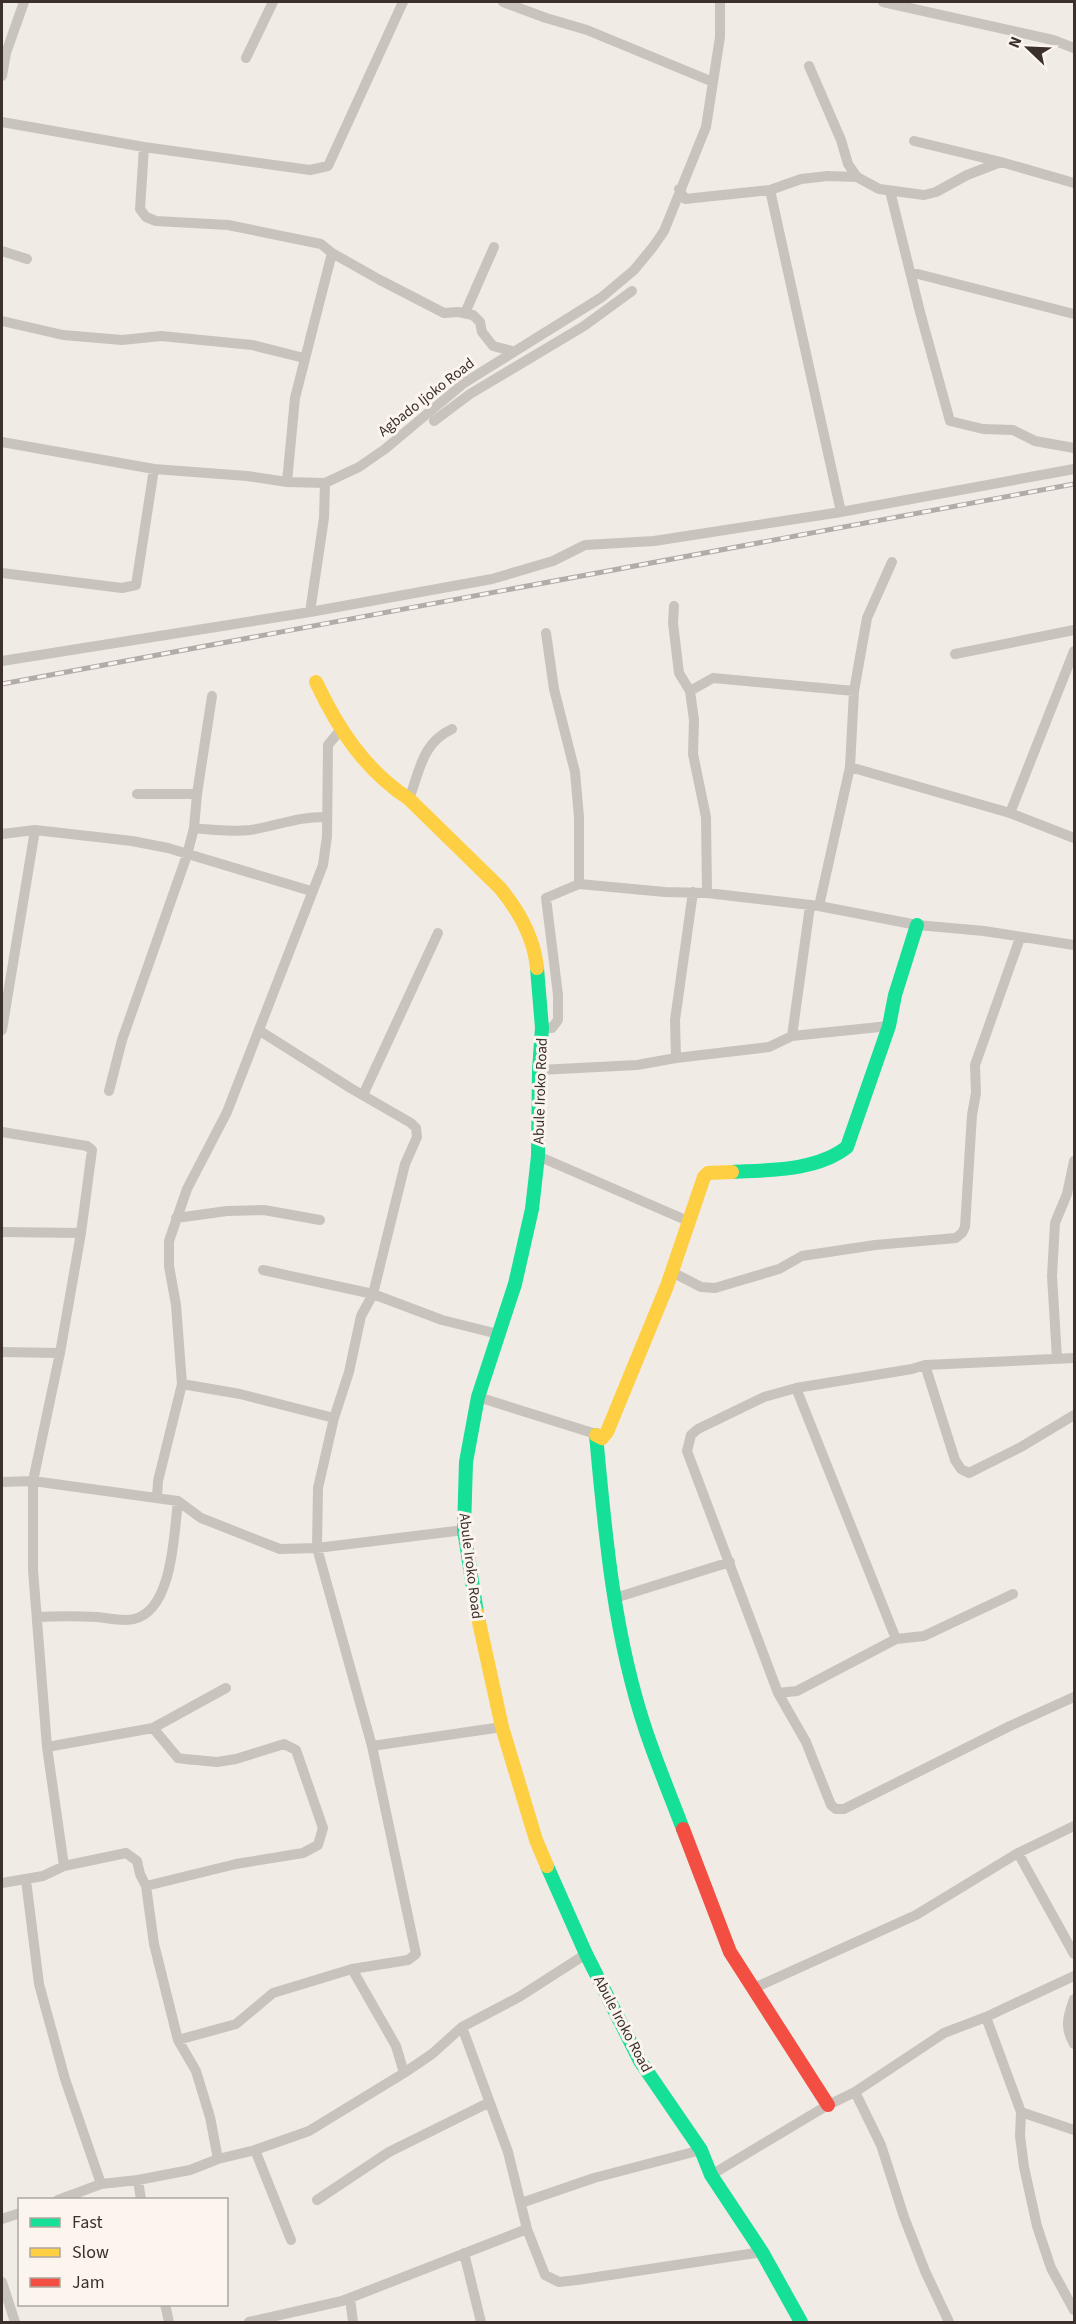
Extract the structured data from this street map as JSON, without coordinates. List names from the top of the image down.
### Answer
{
  "streets": {
    "street": ["Agbado Ijoko Road", "Abule Iroko Road"]
  },
  "legend": ["Fast", "Slow", "Jam"],
  "north": "top left"
}
